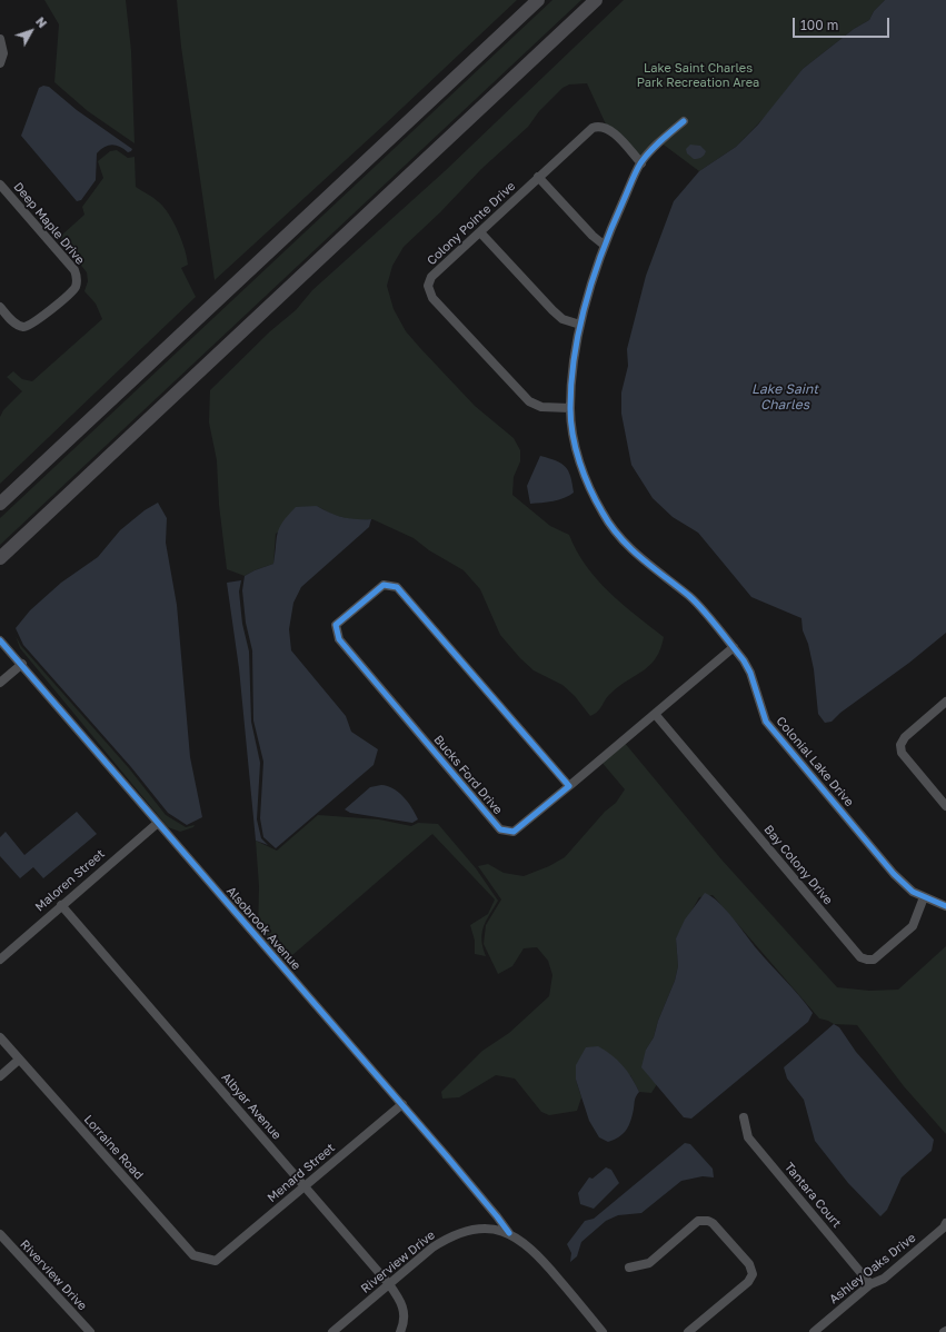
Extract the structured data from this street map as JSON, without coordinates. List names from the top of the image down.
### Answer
{
  "streets": {
    "street": [
      "Deep Maple Drive",
      "Colony Pointe Drive",
      "Colonial Lake Drive",
      "Bucks Ford Drive",
      "Bay Colony Drive",
      "Maloren Street",
      "Alsobrook Avenue",
      "Albyar Avenue",
      "Lorraine Road",
      "Menard Street",
      "Tantara Court",
      "Riverview Drive",
      "Ashley Oaks Drive"
    ]
  },
  "crossings": [
    ["Colony Pointe Drive", "Colonial Lake Drive"],
    ["Colonial Lake Drive", "Bucks Ford Drive"],
    ["Colonial Lake Drive", "Bay Colony Drive"],
    ["Bucks Ford Drive", "Bay Colony Drive"],
    ["Maloren Street", "Alsobrook Avenue"],
    ["Maloren Street", "Albyar Avenue"],
    ["Alsobrook Avenue", "Menard Street"],
    ["Alsobrook Avenue", "Riverview Drive"],
    ["Albyar Avenue", "Menard Street"],
    ["Albyar Avenue", "Riverview Drive"],
    ["Lorraine Road", "Menard Street"],
    ["Tantara Court", "Ashley Oaks Drive"]
  ],
  "water": ["Lake Saint Charles"],
  "parks": ["Lake Saint Charles Park Recreation Area"],
  "scale_bar": "100 m",
  "north": "top right"
}
